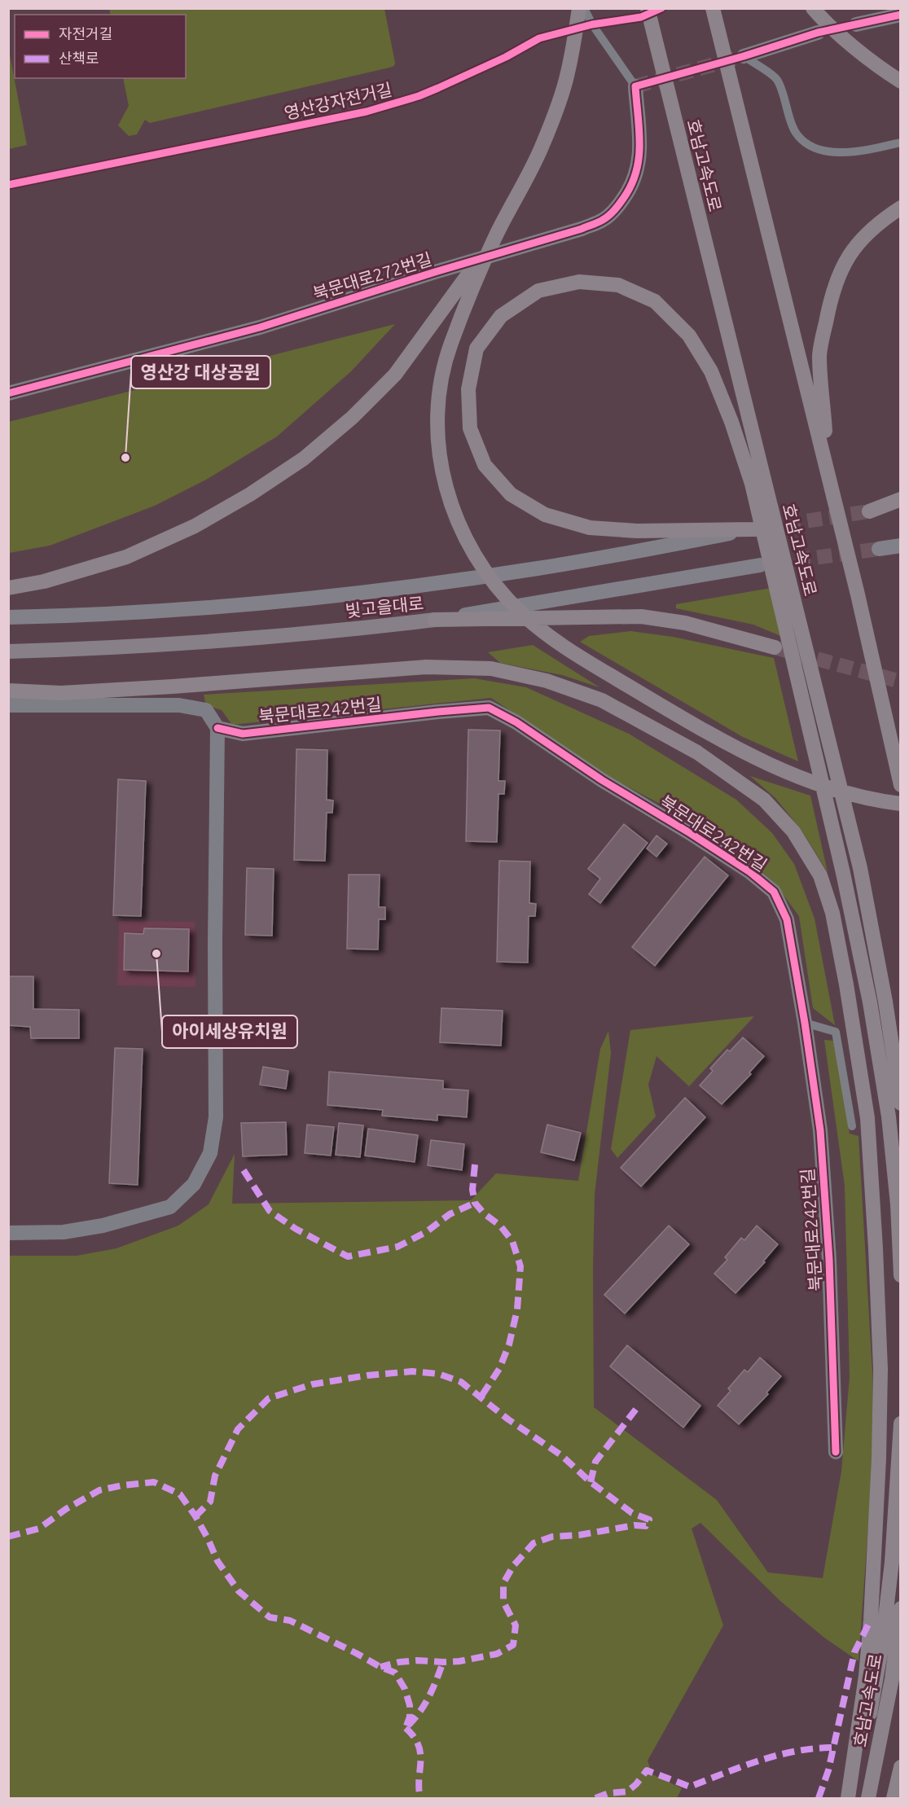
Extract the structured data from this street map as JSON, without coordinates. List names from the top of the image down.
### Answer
{
  "streets": {
    "highway": ["호남고속도로", "빛고을대로"],
    "street": ["북문대로272번길", "북문대로242번길"],
    "cycle path": ["영산강자전거길"]
  },
  "places": ["영산강 대상공원", "아이세상유치원"],
  "legend": ["자전거길", "산책로"]
}
